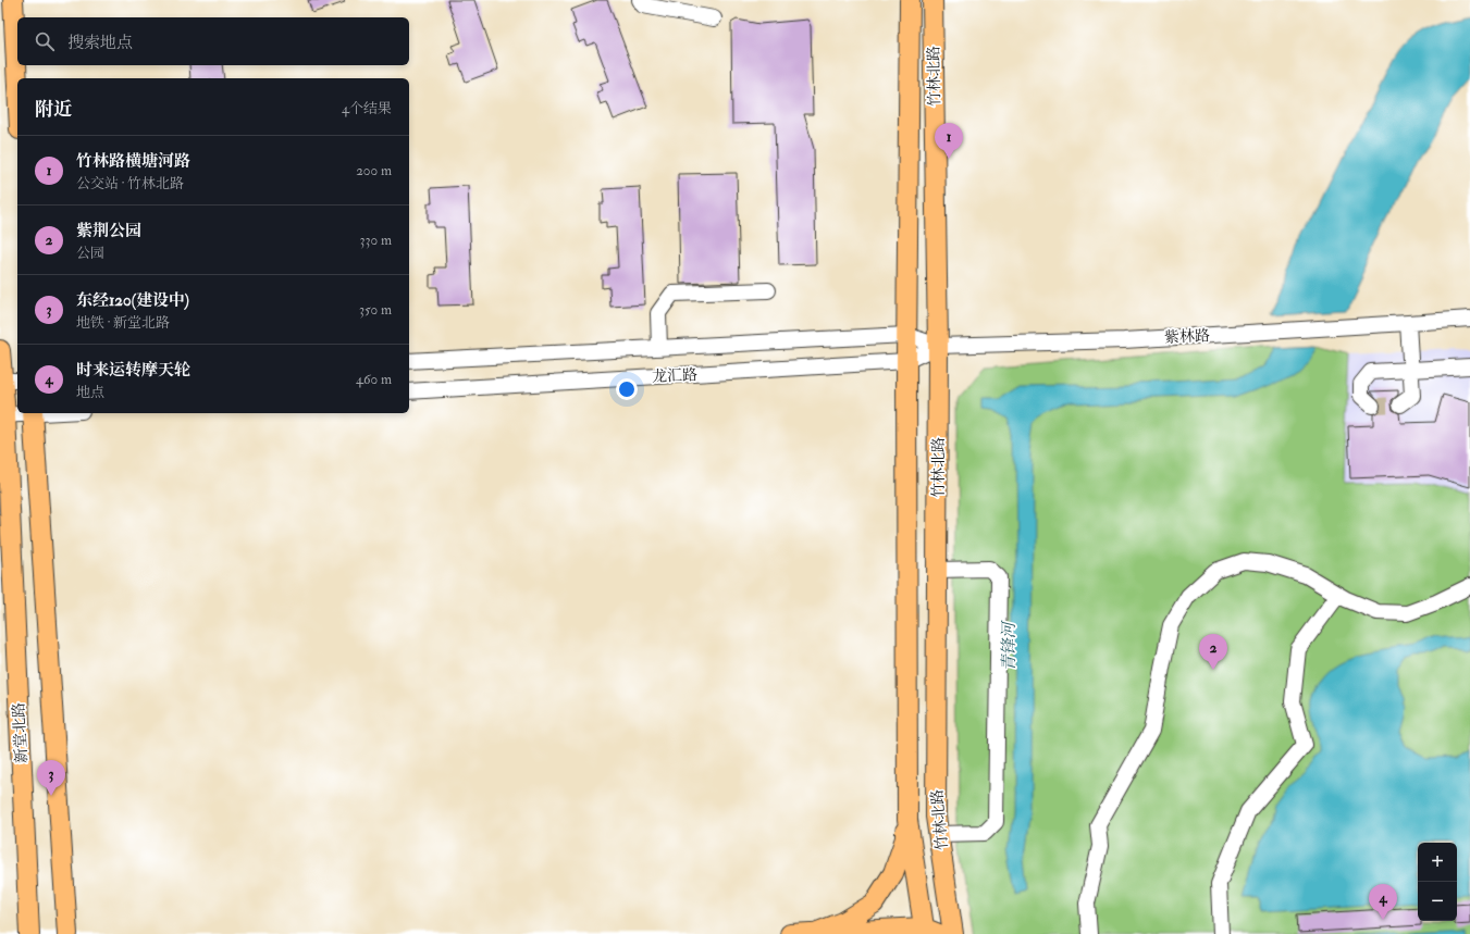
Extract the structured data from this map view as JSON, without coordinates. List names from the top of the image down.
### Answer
{
  "streets": {
    "main road": ["竹林北路", "新堂北路"],
    "street": ["紫林路", "龙汇路"]
  },
  "crossings": [
    ["竹林北路", "紫林路"],
    ["竹林北路", "龙汇路"],
    ["紫林路", "龙汇路"]
  ],
  "water": ["青锋河"],
  "page": {
    "search": "搜索地点",
    "heading": ["附近", "4个结果"],
    "pins": [
      "1",
      "2",
      "3",
      "4"
    ],
    "list": [
      {
        "mark": "1",
        "name": "竹林路横塘河路",
        "note": "公交站 · 竹林北路",
        "value": "200 m"
      },
      {
        "mark": "2",
        "name": "紫荆公园",
        "note": "公园",
        "value": "330 m"
      },
      {
        "mark": "3",
        "name": "东经120(建设中)",
        "note": "地铁 · 新堂北路",
        "value": "350 m"
      },
      {
        "mark": "4",
        "name": "时来运转摩天轮",
        "note": "地点",
        "value": "460 m"
      }
    ],
    "map_buttons": ["+", "−"]
  }
}
